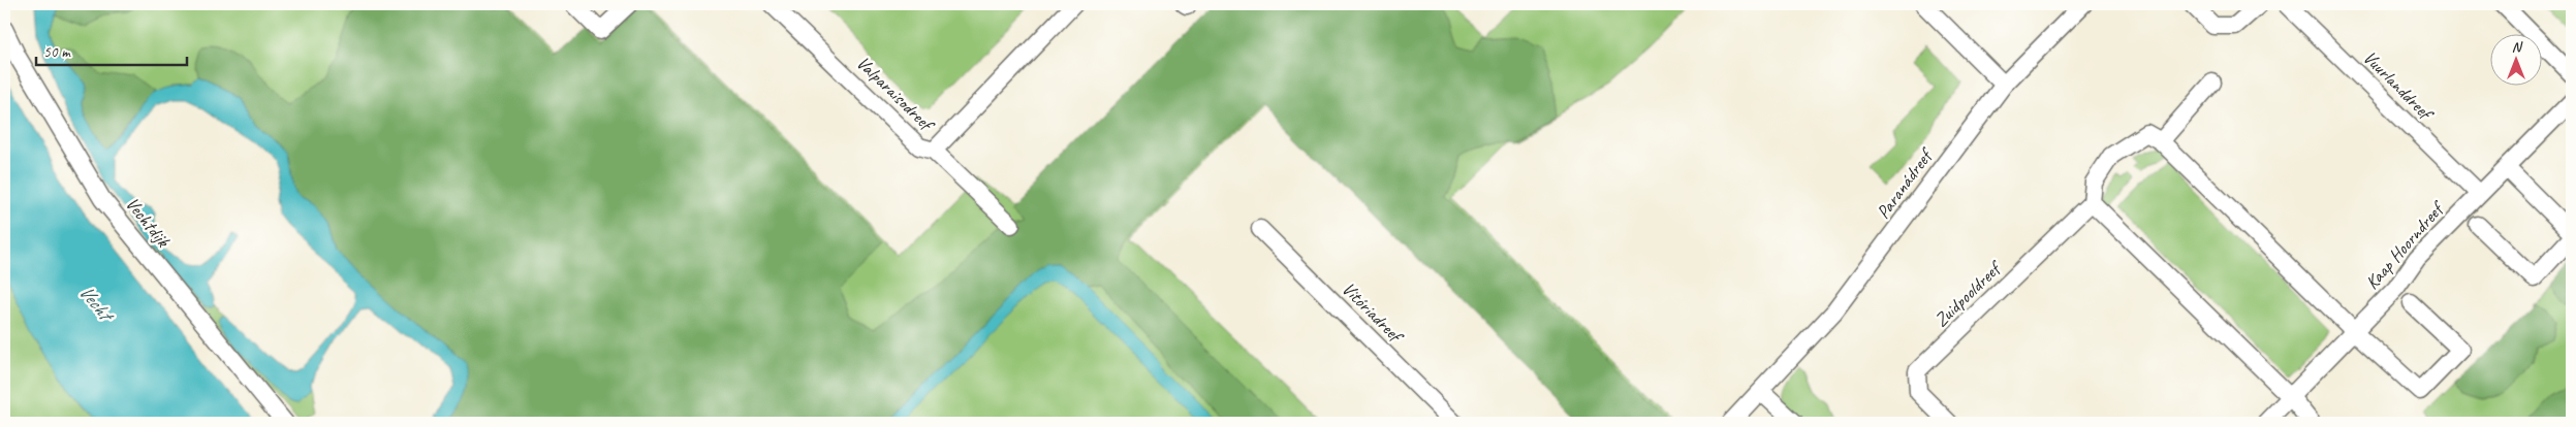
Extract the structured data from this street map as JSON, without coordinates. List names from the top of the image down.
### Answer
{
  "streets": {
    "street": [
      "Vuurlanddreef",
      "Valparaisodreef",
      "Paranádreef",
      "Vechtdijk",
      "Kaap Hoorndreef",
      "Zuidpooldreef",
      "Vitóriadreef"
    ]
  },
  "crossings": [
    ["Vuurlanddreef", "Kaap Hoorndreef"]
  ],
  "water": ["Vecht"],
  "scale_bar": "50 m",
  "north": "top"
}
